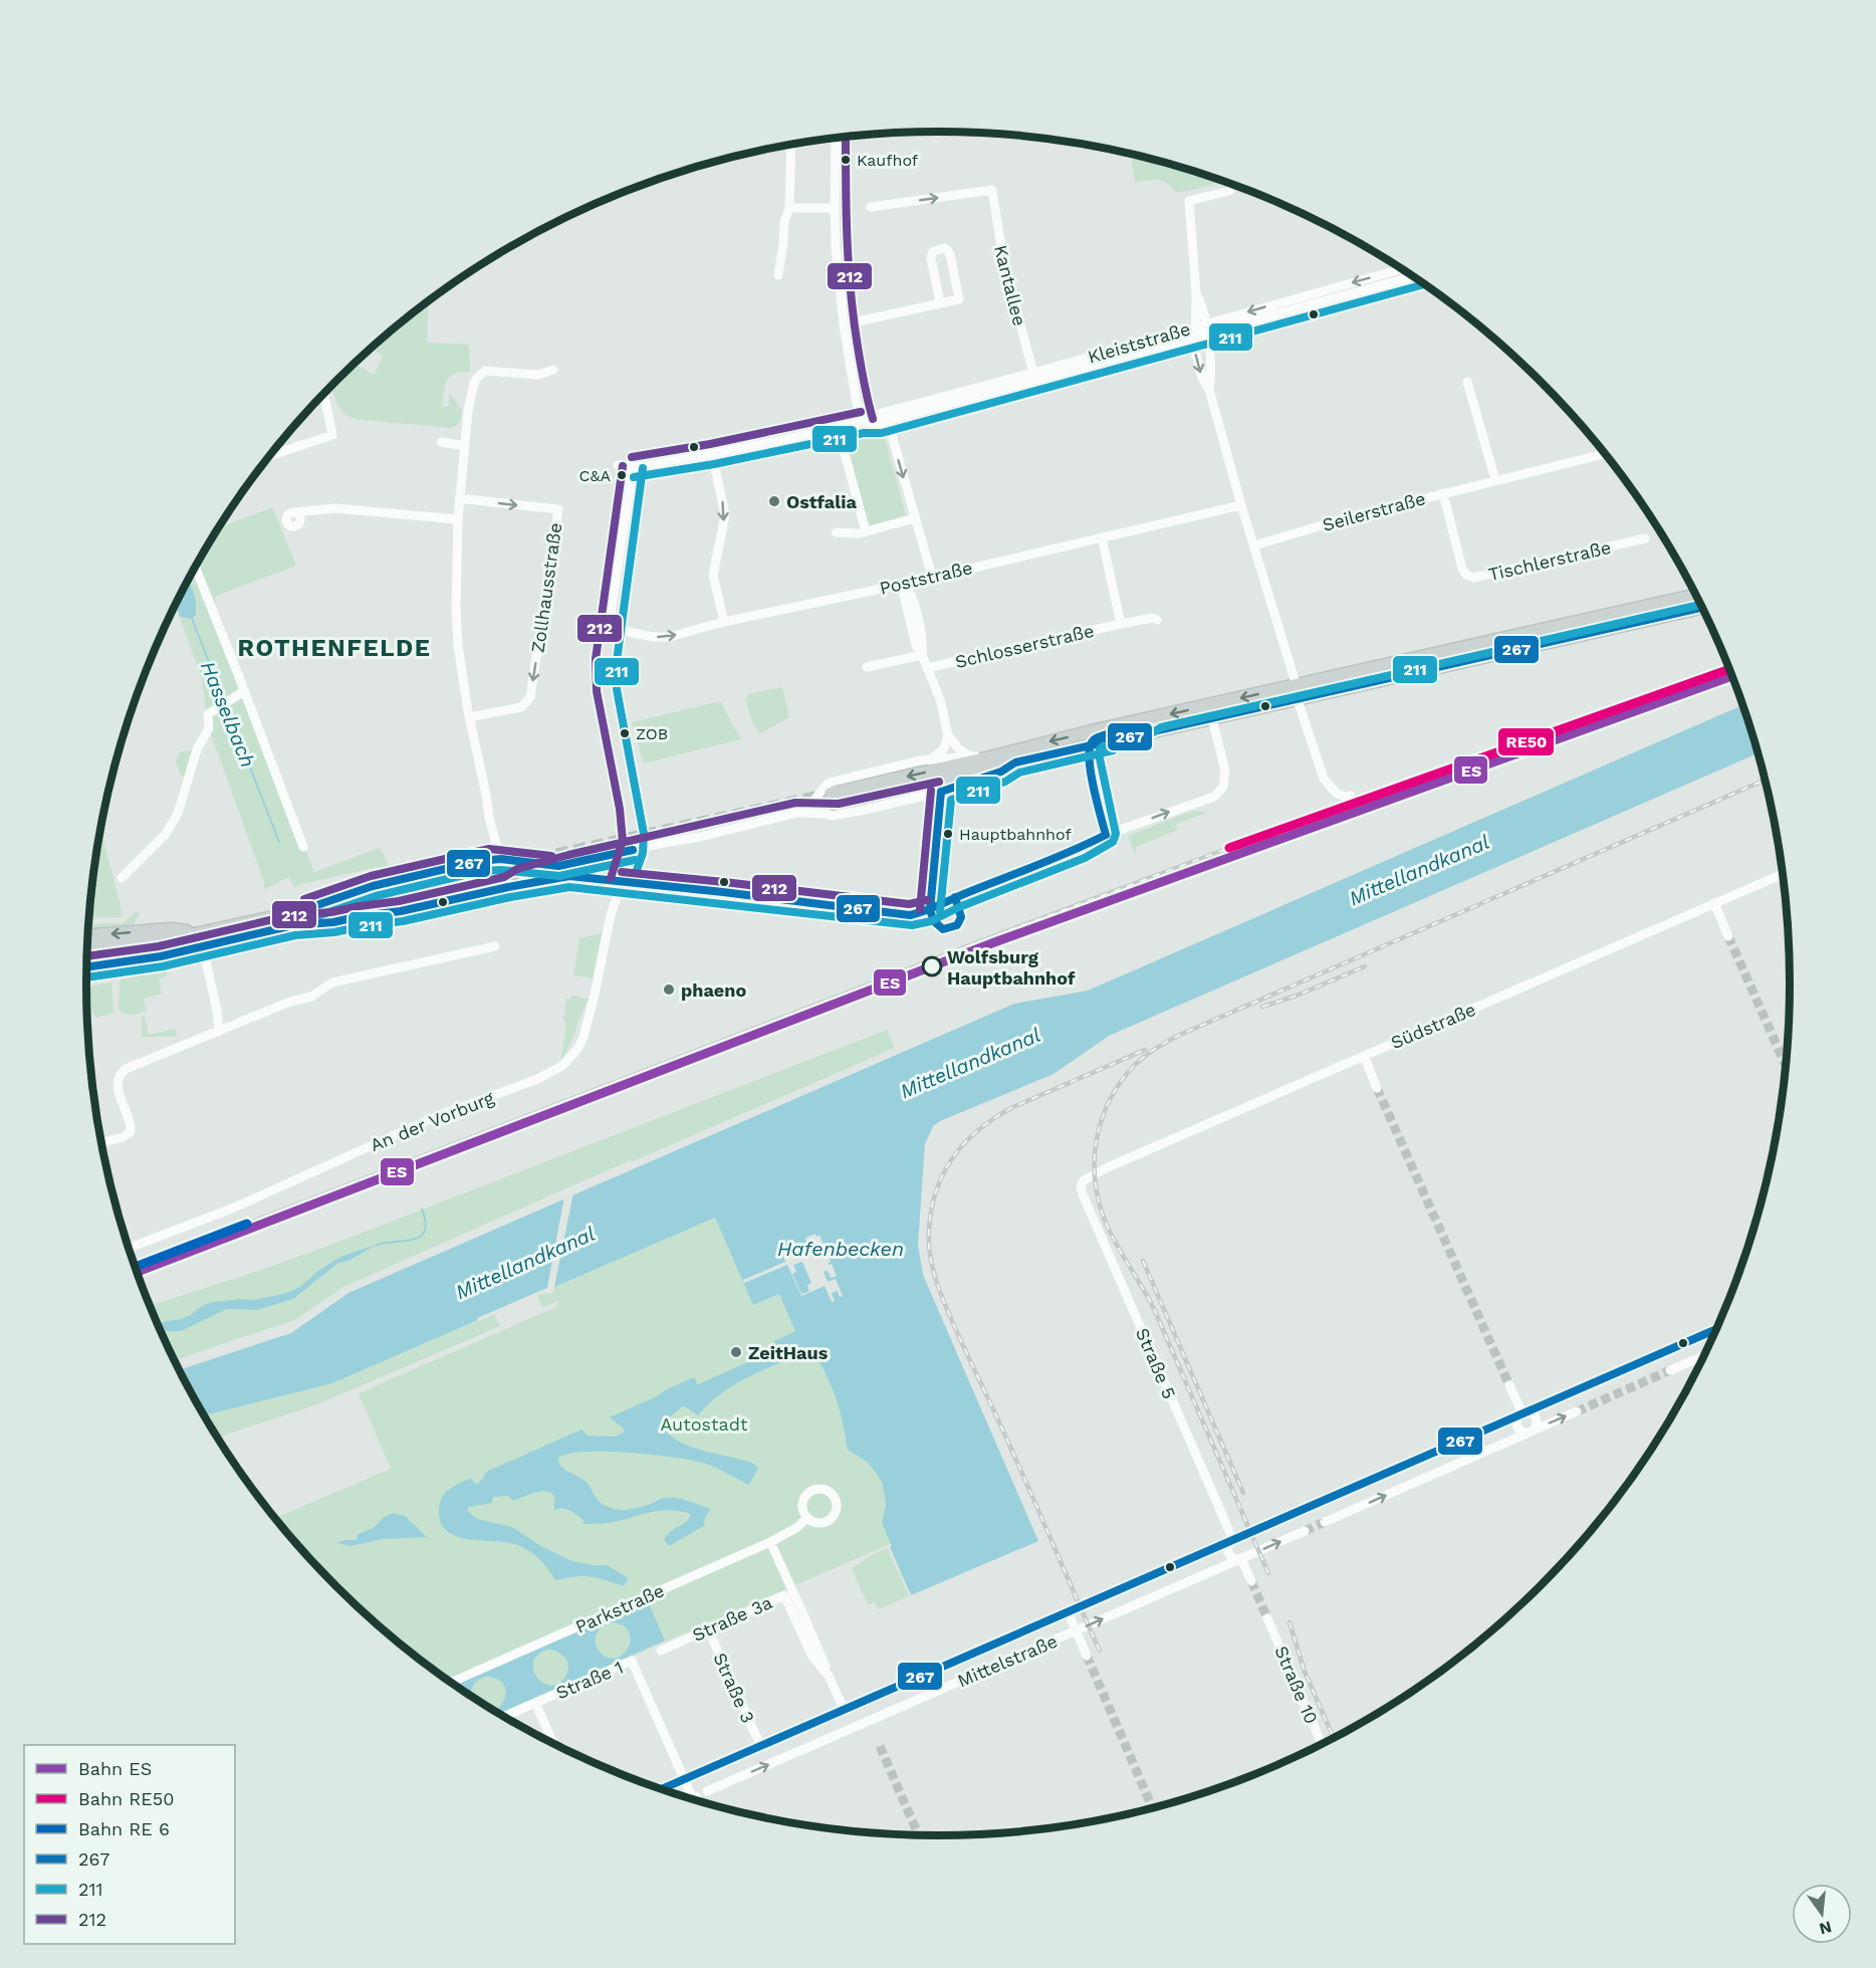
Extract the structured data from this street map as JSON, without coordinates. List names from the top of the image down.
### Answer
{
  "streets": {
    "street": [
      "Kantallee",
      "Kleiststraße",
      "Seilerstraße",
      "Tischlerstraße",
      "Poststraße",
      "Zollhausstraße",
      "Schlosserstraße",
      "Südstraße",
      "An der Vorburg",
      "Straße 5",
      "Parkstraße",
      "Straße 3a",
      "Mittelstraße",
      "Straße 1",
      "Straße 10",
      "Straße 3"
    ]
  },
  "crossings": [
    ["Kantallee", "Kleiststraße"],
    ["Kleiststraße", "Poststraße"],
    ["Seilerstraße", "Tischlerstraße"],
    ["Südstraße", "Straße 5"],
    ["Straße 5", "Mittelstraße"],
    ["Straße 3a", "Mittelstraße"],
    ["Straße 3a", "Straße 3"],
    ["Mittelstraße", "Straße 3"]
  ],
  "districts": ["ROTHENFELDE"],
  "water": ["Hasselbach", "Mittellandkanal", "Hafenbecken"],
  "parks": ["Autostadt"],
  "places": [
    "Kaufhof",
    "C&A",
    "Ostfalia",
    "ZOB",
    "Hauptbahnhof",
    "Wolfsburg Hauptbahnhof",
    "phaeno",
    "ZeitHaus"
  ],
  "lines": [
    "transit line 212",
    "transit line 211",
    "transit line 267",
    "rail line RE50",
    "rail line ES"
  ],
  "legend": [
    "Bahn ES",
    "Bahn RE50",
    "Bahn RE 6",
    "267",
    "211",
    "212"
  ],
  "north": "bottom"
}
